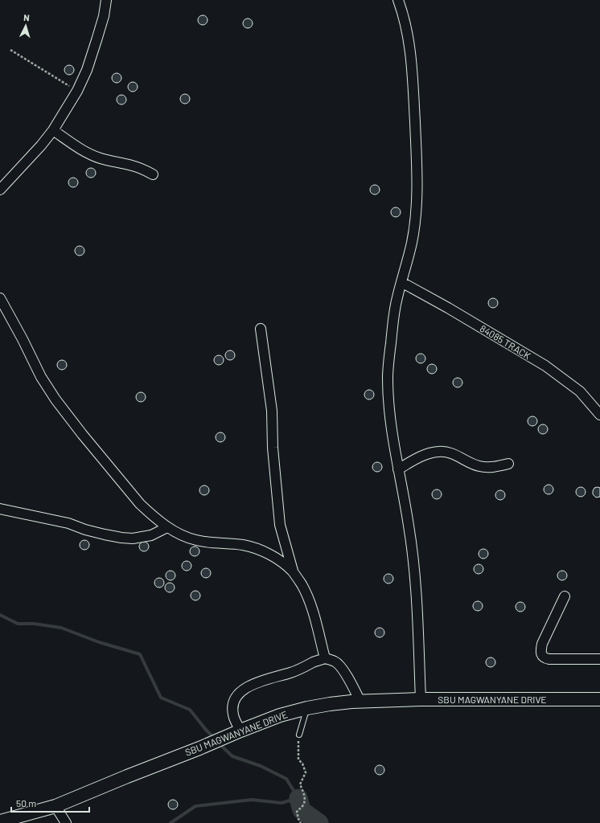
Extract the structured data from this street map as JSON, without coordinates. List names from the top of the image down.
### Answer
{
  "streets": {
    "main road": ["SBU MAGWANYANE DRIVE"],
    "street": ["84085 TRACK"]
  },
  "scale_bar": "50 m",
  "north": "top"
}
